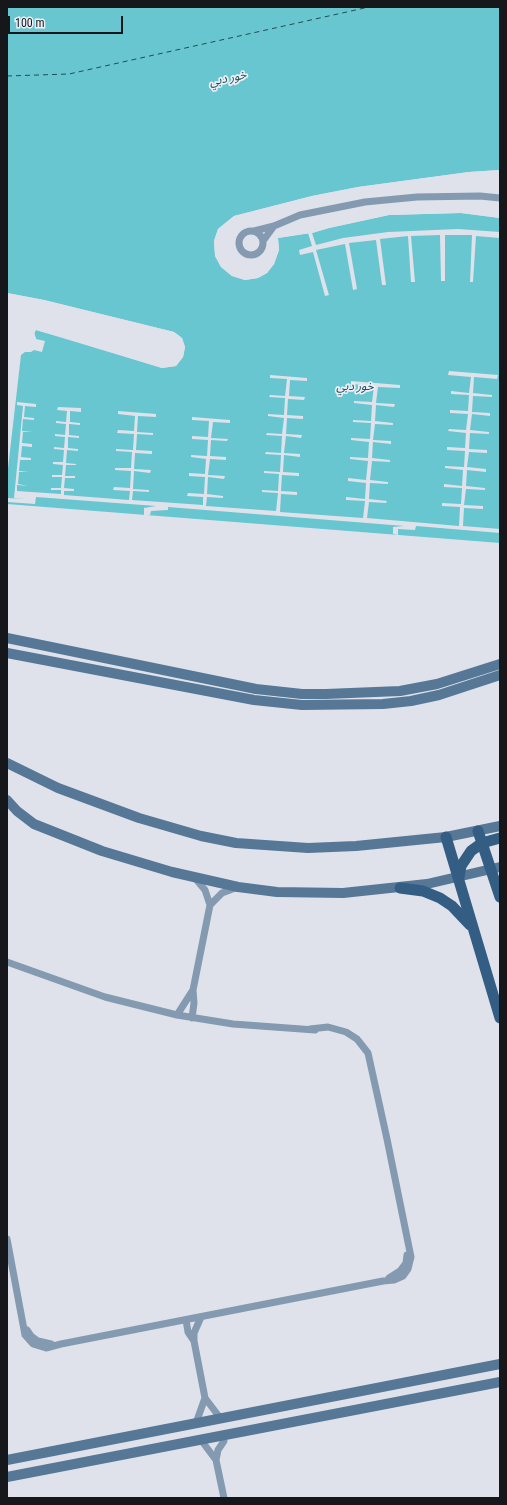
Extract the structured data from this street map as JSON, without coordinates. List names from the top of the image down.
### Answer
{
  "water": ["خور دبي"],
  "scale_bar": "100 m"
}
